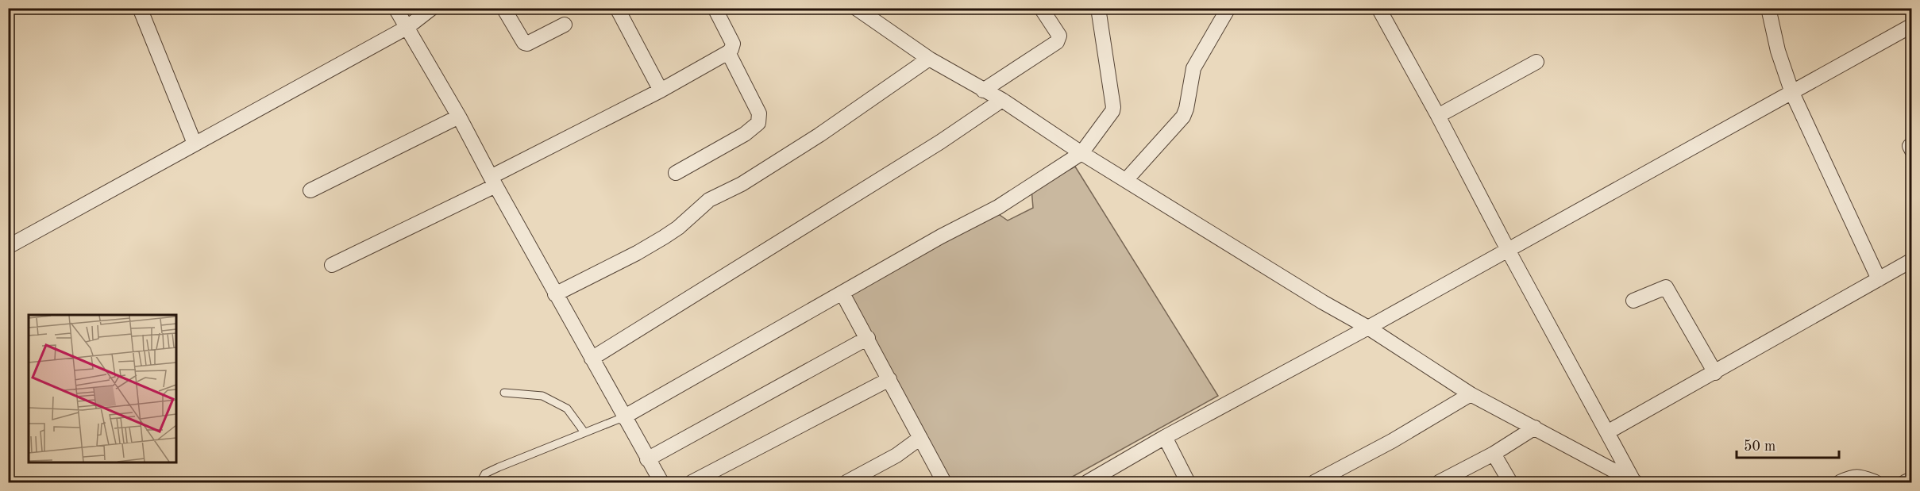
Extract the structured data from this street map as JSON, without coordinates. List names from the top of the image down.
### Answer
{
  "scale_bar": "50 m"
}
